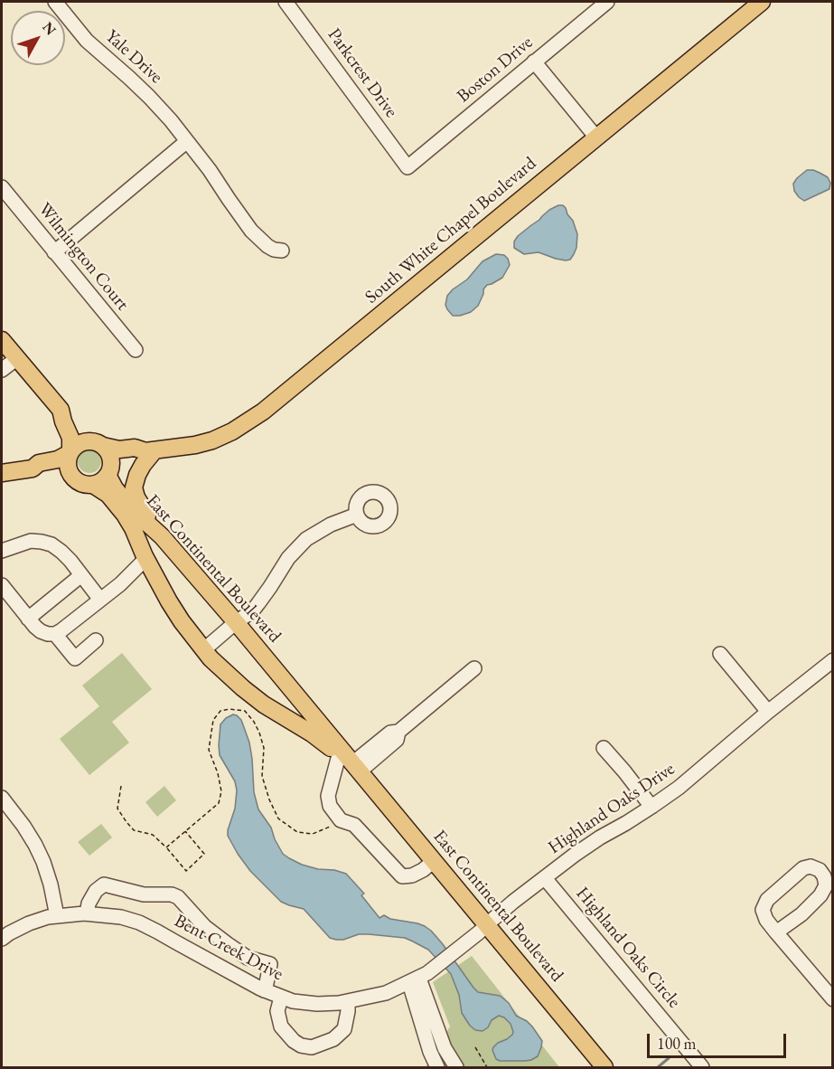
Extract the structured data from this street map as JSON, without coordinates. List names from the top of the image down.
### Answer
{
  "streets": {
    "main road": ["South White Chapel Boulevard", "East Continental Boulevard"],
    "street": [
      "Yale Drive",
      "Boston Drive",
      "Parkcrest Drive",
      "Wilmington Court",
      "Highland Oaks Drive",
      "Bent Creek Drive",
      "Highland Oaks Circle"
    ]
  },
  "crossings": [
    ["Boston Drive", "Parkcrest Drive"],
    ["South White Chapel Boulevard", "East Continental Boulevard"],
    ["East Continental Boulevard", "Highland Oaks Drive"],
    ["East Continental Boulevard", "Bent Creek Drive"],
    ["Highland Oaks Drive", "Bent Creek Drive"],
    ["Highland Oaks Drive", "Highland Oaks Circle"]
  ],
  "scale_bar": "100 m",
  "north": "top right"
}
